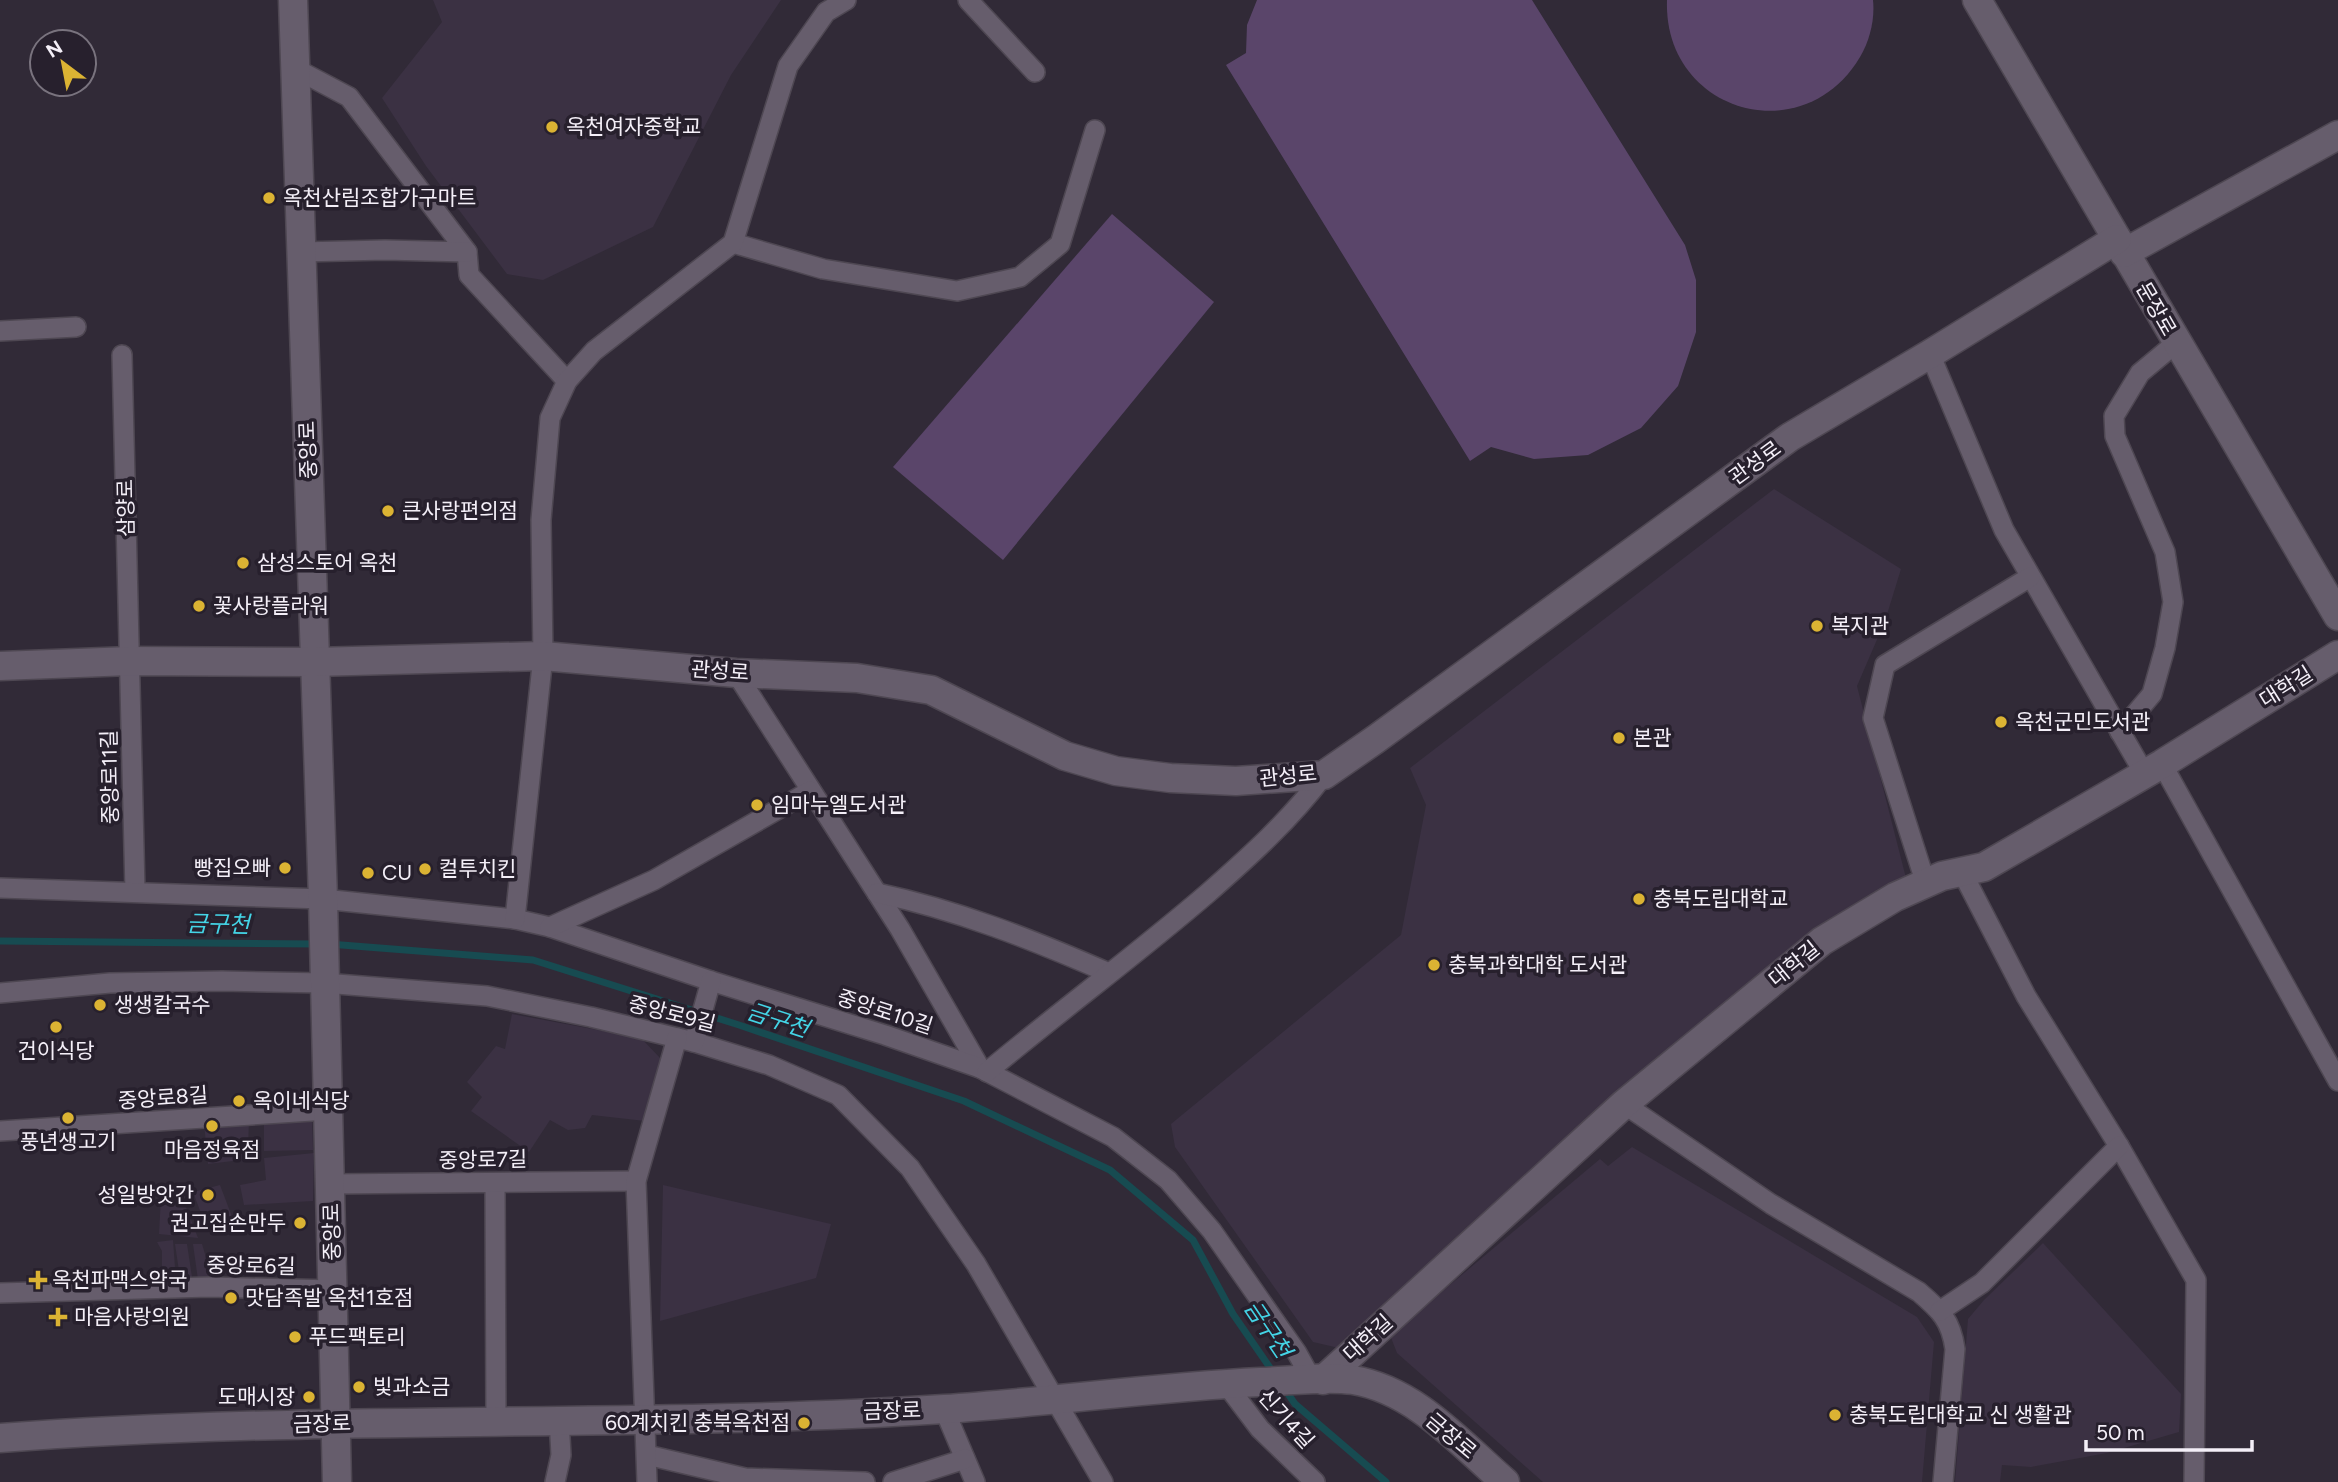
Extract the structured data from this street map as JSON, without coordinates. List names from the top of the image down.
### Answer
{
  "streets": {
    "street": [
      "문장로",
      "중앙로",
      "관성로",
      "삼양로",
      "대학길",
      "중앙로11길",
      "중앙로10길",
      "중앙로9길",
      "중앙로8길",
      "중앙로7길",
      "중앙로6길",
      "금장로",
      "신기4길"
    ]
  },
  "crossings": [
    ["문장로", "관성로"],
    ["중앙로", "관성로"],
    ["중앙로", "중앙로10길"],
    ["중앙로", "중앙로9길"],
    ["중앙로", "중앙로8길"],
    ["중앙로", "중앙로7길"],
    ["중앙로", "중앙로6길"],
    ["중앙로", "금장로"],
    ["삼양로", "중앙로11길"],
    ["대학길", "중앙로10길"],
    ["대학길", "금장로"],
    ["중앙로10길", "금장로"],
    ["중앙로9길", "금장로"],
    ["금장로", "신기4길"]
  ],
  "water": ["금구천"],
  "places": {
    "other": [
      "옥천여자중학교",
      "옥천산림조합가구마트",
      "큰사랑편의점",
      "삼성스토어 옥천",
      "꽃사랑플라워",
      "복지관",
      "옥천군민도서관",
      "본관",
      "임마누엘도서관",
      "빵집오빠",
      "컬투치킨",
      "CU",
      "충북도립대학교",
      "충북과학대학 도서관",
      "생생칼국수",
      "건이식당",
      "옥이네식당",
      "풍년생고기",
      "마음정육점",
      "성일방앗간",
      "권고집손만두",
      "맛담족발 옥천1호점",
      "푸드팩토리",
      "빛과소금",
      "도매시장",
      "충북도립대학교 신 생활관",
      "60계치킨 충북옥천점"
    ],
    "health": ["옥천파맥스약국", "마음사랑의원"]
  },
  "scale_bar": "50 m",
  "north": "top left"
}
